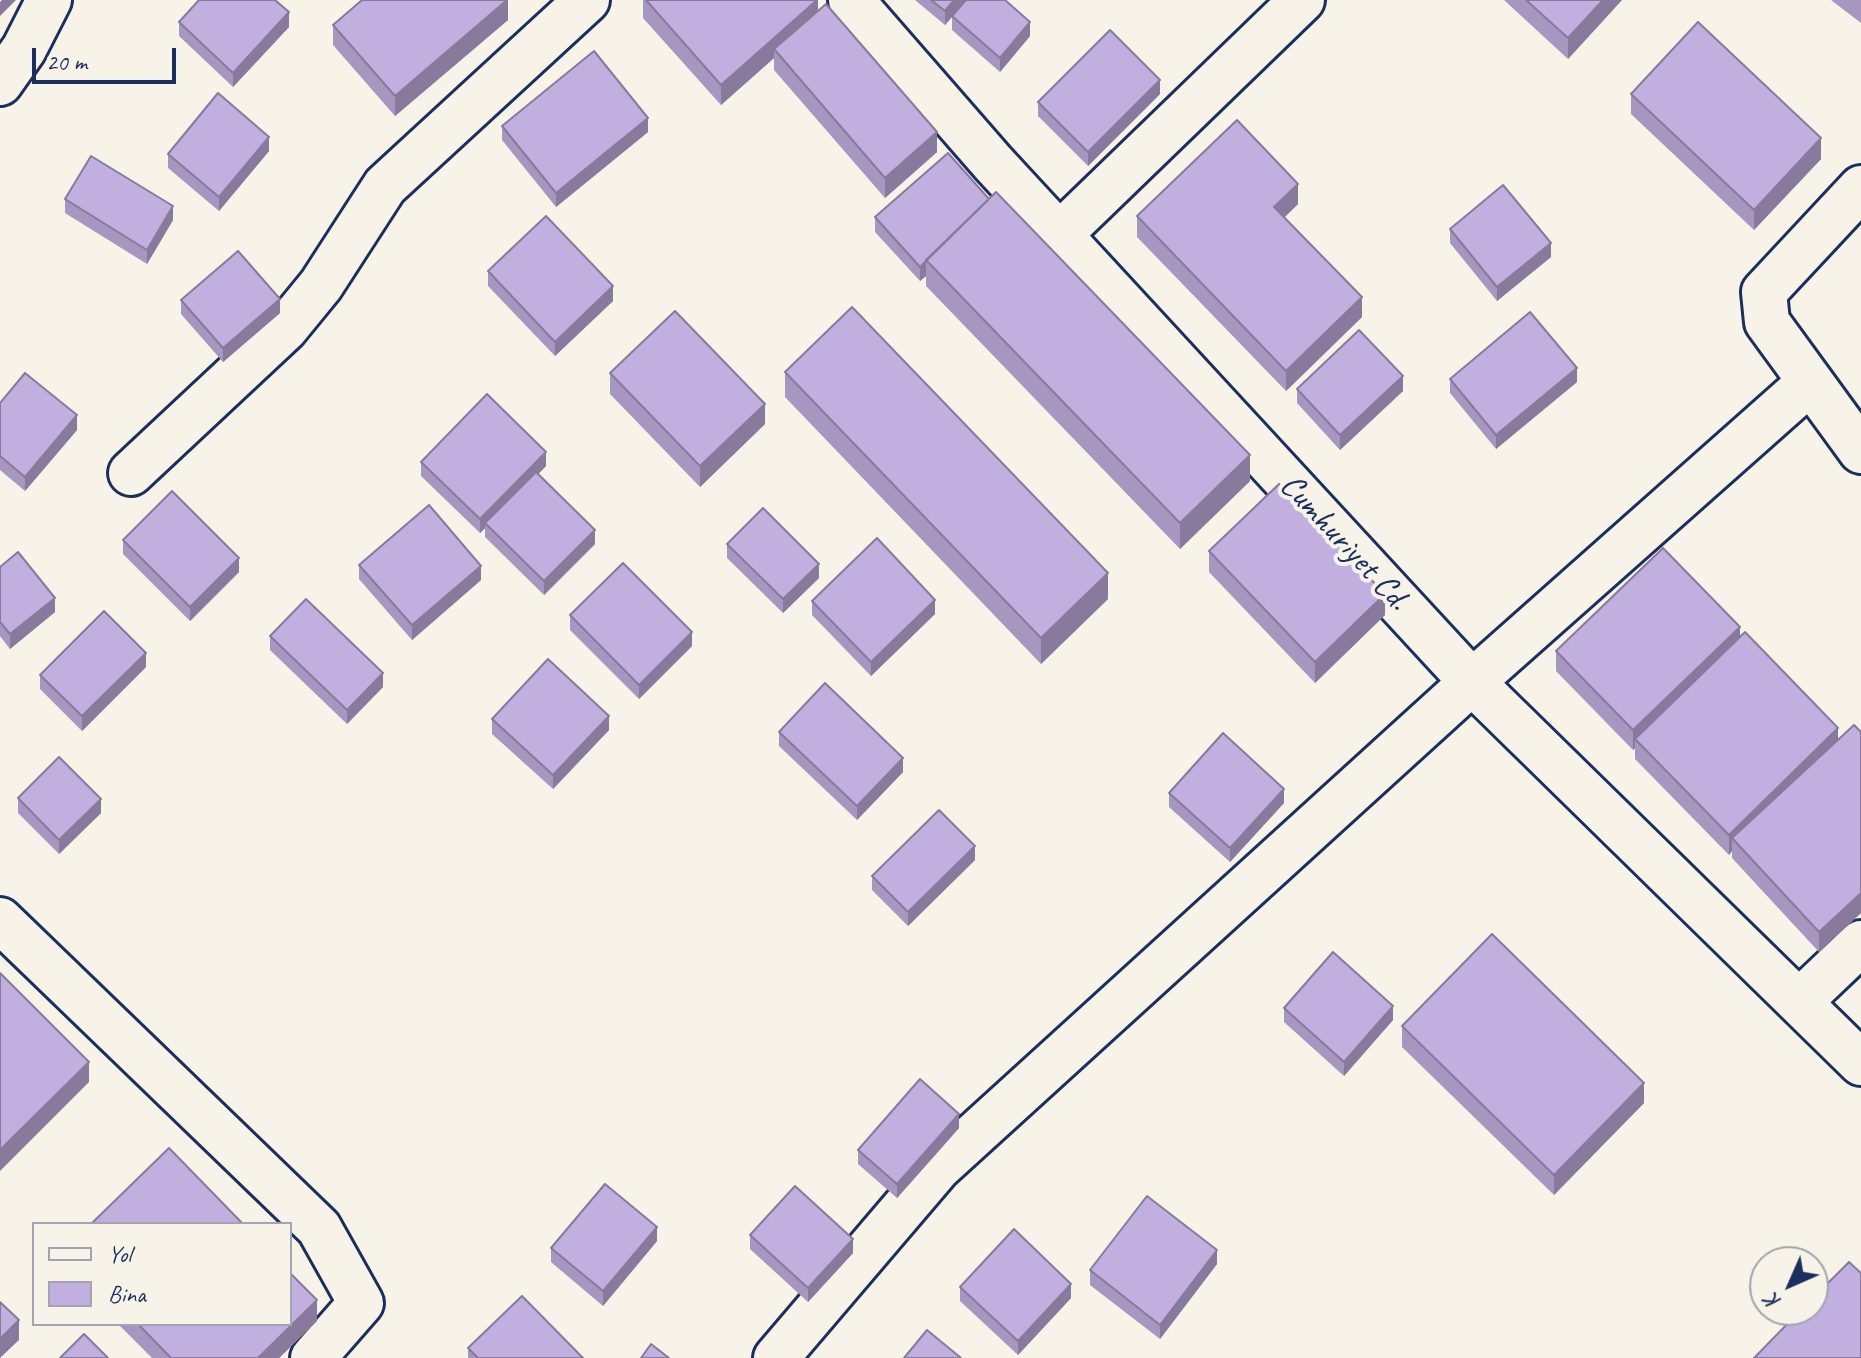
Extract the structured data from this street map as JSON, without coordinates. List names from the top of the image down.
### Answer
{
  "streets": {
    "street": ["Cumhuriyet Cd."]
  },
  "legend": ["Yol", "Bina"],
  "scale_bar": "20 m",
  "north": "bottom left"
}
